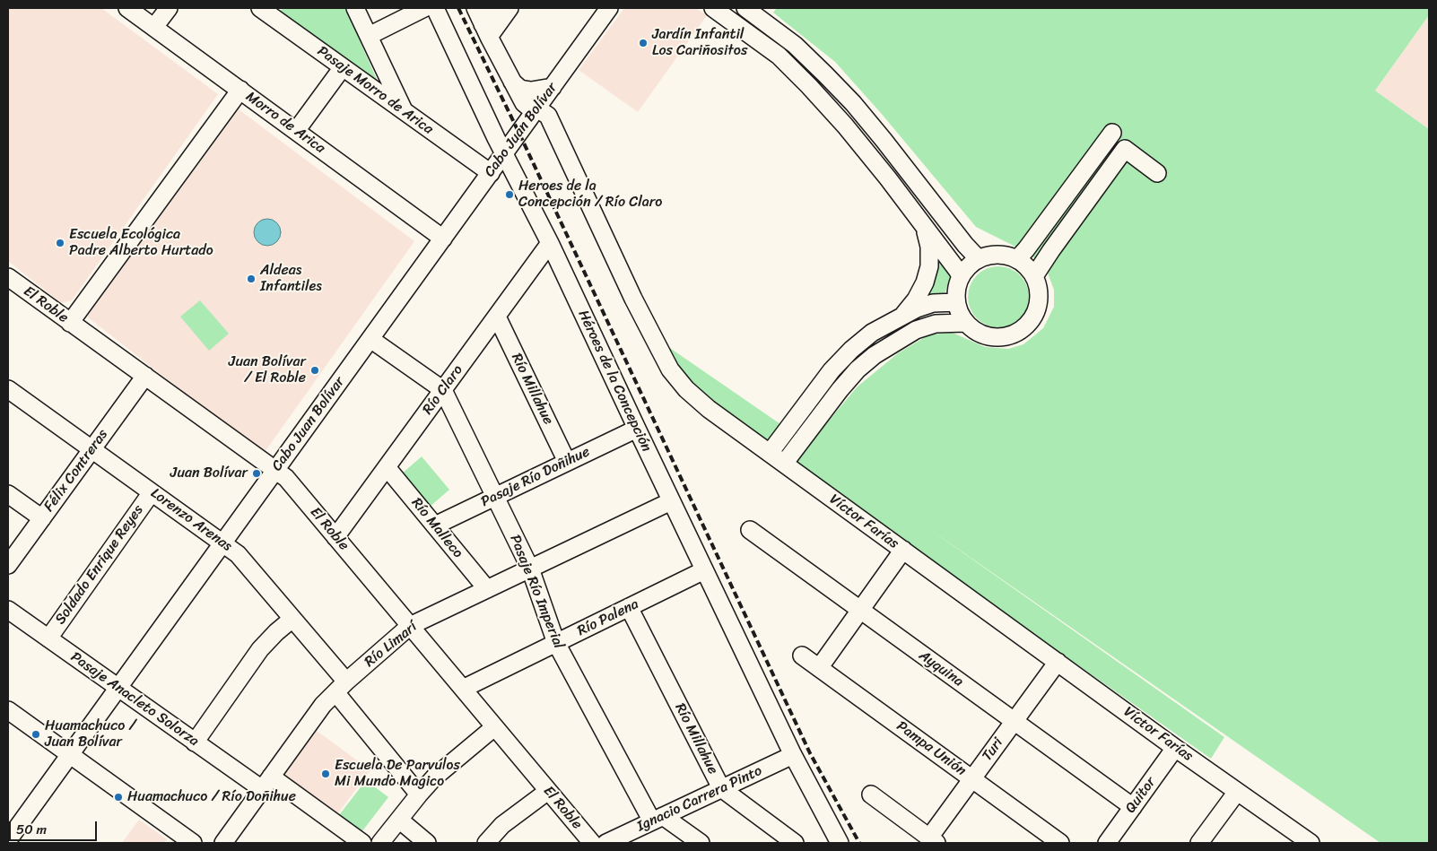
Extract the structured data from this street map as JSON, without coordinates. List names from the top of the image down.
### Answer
{
  "streets": {
    "street": [
      "Pasaje Morro de Arica",
      "Morro de Arica",
      "Cabo Juan Bolívar",
      "El Roble",
      "Héroes de la Concepción",
      "Río Millahue",
      "Río Claro",
      "Félix Contreras",
      "Pasaje Río Doñihue",
      "Lorenzo Arenas",
      "Víctor Farías",
      "Río Malleco",
      "Soldado Enrique Reyes",
      "Pasaje Río Imperial",
      "Río Palena",
      "Río Limarí",
      "Ayquina",
      "Pasaje Anacleto Solorza",
      "Pampa Unión",
      "Turi",
      "Quitor",
      "Ignacio Carrera Pinto"
    ]
  },
  "crossings": [
    ["Pasaje Morro de Arica", "Cabo Juan Bolívar"],
    ["Morro de Arica", "Cabo Juan Bolívar"],
    ["Cabo Juan Bolívar", "El Roble"],
    ["Cabo Juan Bolívar", "Héroes de la Concepción"],
    ["Cabo Juan Bolívar", "Lorenzo Arenas"],
    ["Cabo Juan Bolívar", "Víctor Farías"],
    ["Cabo Juan Bolívar", "Pasaje Río Imperial"],
    ["Cabo Juan Bolívar", "Pasaje Anacleto Solorza"],
    ["El Roble", "Río Claro"],
    ["El Roble", "Félix Contreras"],
    ["El Roble", "Río Palena"],
    ["El Roble", "Río Limarí"],
    ["Héroes de la Concepción", "Río Claro"],
    ["Héroes de la Concepción", "Pasaje Río Doñihue"],
    ["Héroes de la Concepción", "Río Palena"],
    ["Héroes de la Concepción", "Río Limarí"],
    ["Héroes de la Concepción", "Ignacio Carrera Pinto"],
    ["Río Millahue", "Río Claro"],
    ["Río Millahue", "Pasaje Río Doñihue"],
    ["Río Millahue", "Río Palena"],
    ["Río Millahue", "Ignacio Carrera Pinto"],
    ["Río Claro", "Río Malleco"],
    ["Río Claro", "Pasaje Río Imperial"],
    ["Félix Contreras", "Lorenzo Arenas"],
    ["Pasaje Río Doñihue", "Río Malleco"],
    ["Pasaje Río Doñihue", "Pasaje Río Imperial"],
    ["Lorenzo Arenas", "Soldado Enrique Reyes"],
    ["Lorenzo Arenas", "Río Limarí"],
    ["Víctor Farías", "Turi"],
    ["Víctor Farías", "Quitor"],
    ["Río Malleco", "Río Limarí"],
    ["Soldado Enrique Reyes", "Pasaje Anacleto Solorza"],
    ["Pasaje Río Imperial", "Río Palena"],
    ["Pasaje Río Imperial", "Río Limarí"],
    ["Pasaje Río Imperial", "Ignacio Carrera Pinto"],
    ["Río Limarí", "Pasaje Anacleto Solorza"],
    ["Ayquina", "Turi"],
    ["Ayquina", "Quitor"],
    ["Pampa Unión", "Turi"]
  ],
  "places": [
    "Jardín Infantil Los Cariñositos",
    "Heroes de la Concepción / Río Claro",
    "Escuela Ecológica Padre Alberto Hurtado",
    "Aldeas Infantiles",
    "Juan Bolívar / El Roble",
    "Juan Bolívar",
    "Huamachuco / Juan Bolívar",
    "Escuela De Parvulos Mi Mundo Magico",
    "Huamachuco / Río Doñihue"
  ],
  "scale_bar": "50 m"
}
